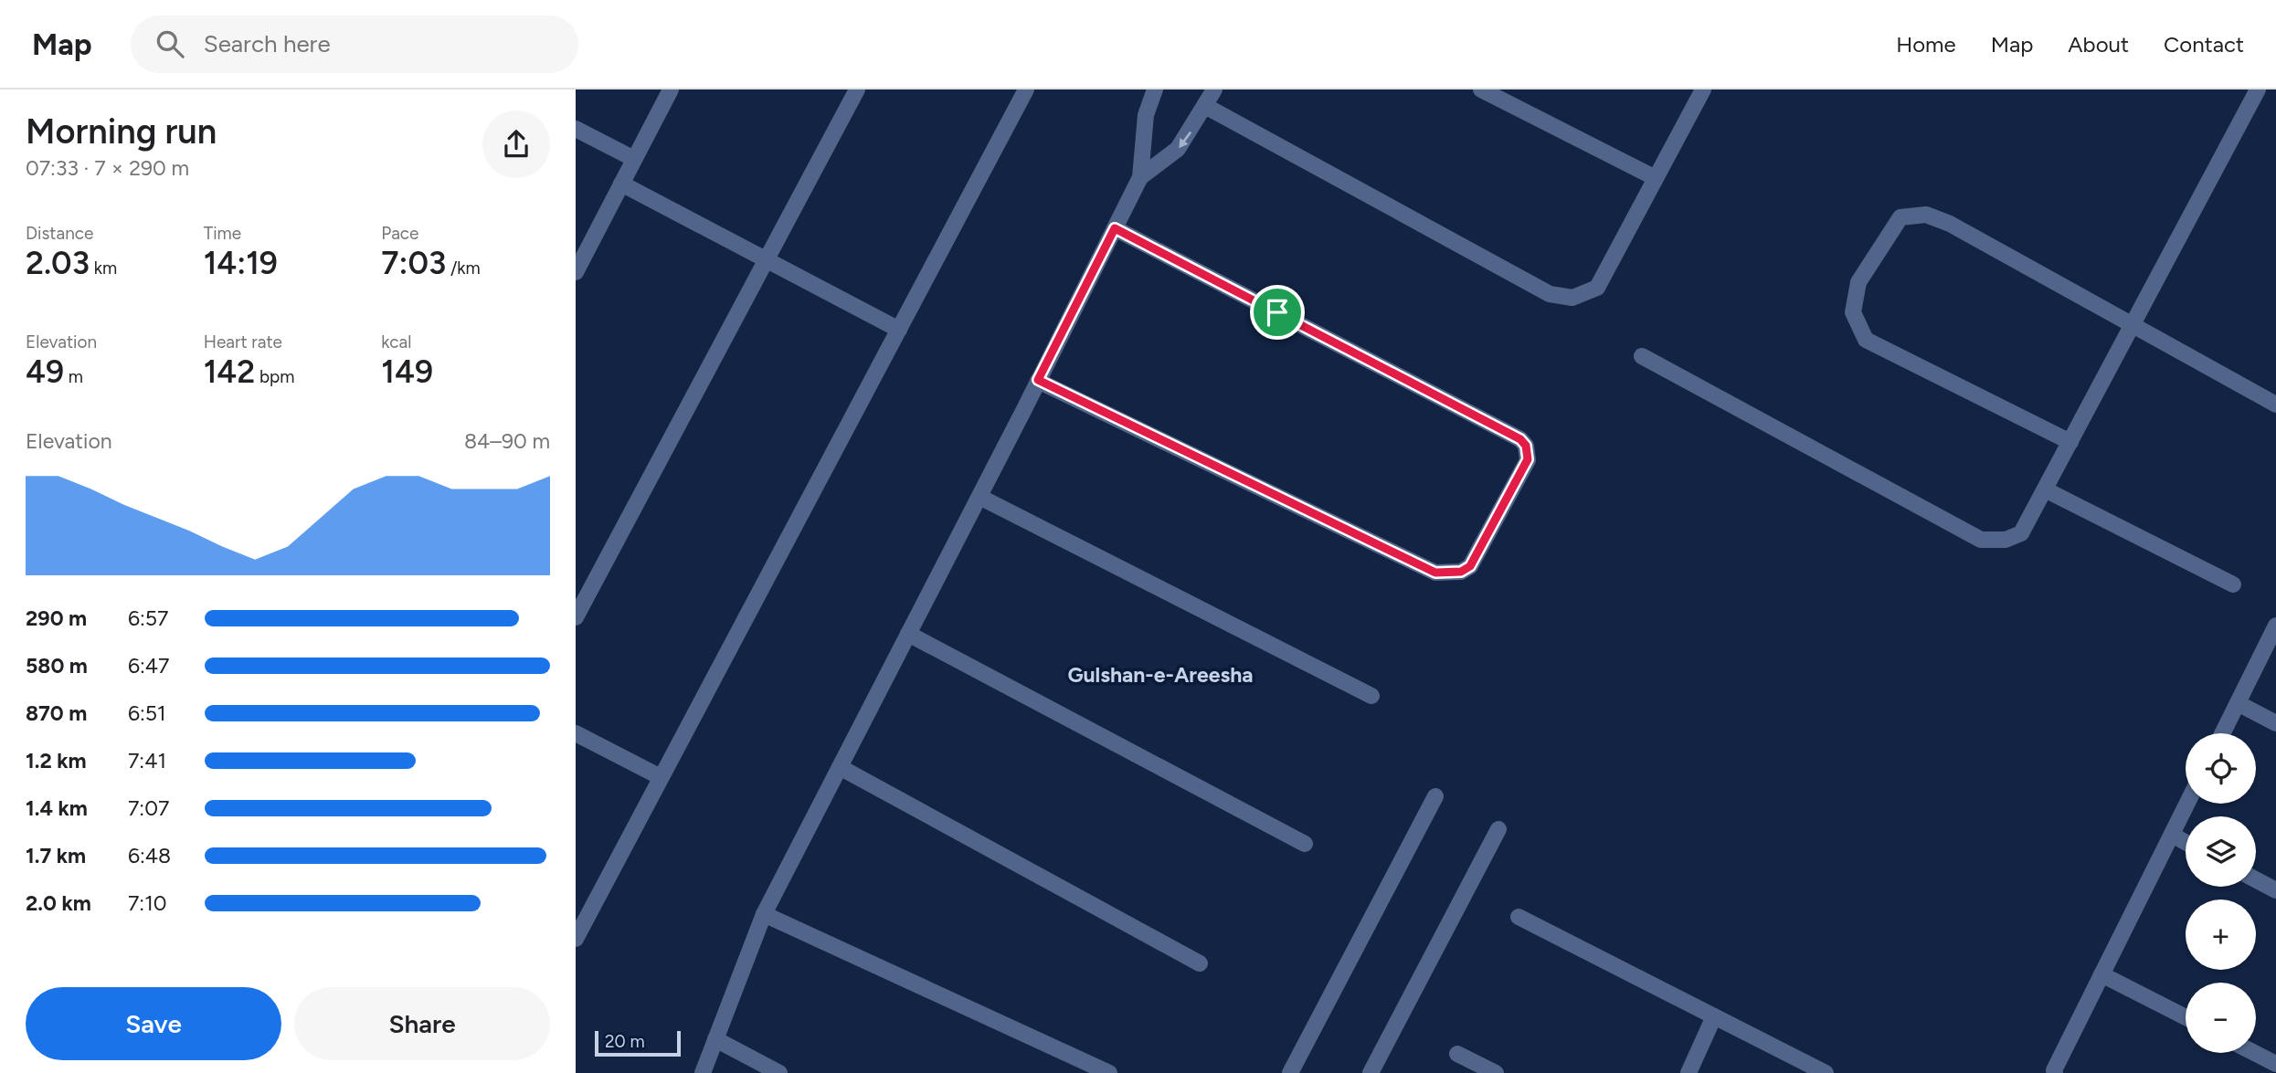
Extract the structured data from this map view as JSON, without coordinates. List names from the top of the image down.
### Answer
{
  "districts": ["Gulshan-e-Areesha"],
  "scale_bar": "20 m",
  "page": {
    "header": "Map",
    "search": "Search here",
    "nav": [
      "Home",
      "Map",
      "About",
      "Contact"
    ],
    "heading": ["Morning run", "07:33 · 7 × 290 m"],
    "stats": [
      ["Distance", "2.03 km"],
      ["Time", "14:19"],
      ["Pace", "7:03 /km"],
      ["Elevation", "49 m"],
      ["Heart rate", "142 bpm"],
      ["kcal", "149"]
    ],
    "chart": ["Elevation", "84–90 m"],
    "list": [
      {
        "name": "290 m",
        "note": "6:57"
      },
      {
        "name": "580 m",
        "note": "6:47"
      },
      {
        "name": "870 m",
        "note": "6:51"
      },
      {
        "name": "1.2 km",
        "note": "7:41"
      },
      {
        "name": "1.4 km",
        "note": "7:07"
      },
      {
        "name": "1.7 km",
        "note": "6:48"
      },
      {
        "name": "2.0 km",
        "note": "7:10"
      }
    ],
    "map_buttons": ["+", "−"],
    "buttons": ["Save", "Share"],
    "scale": "20 m"
  }
}
